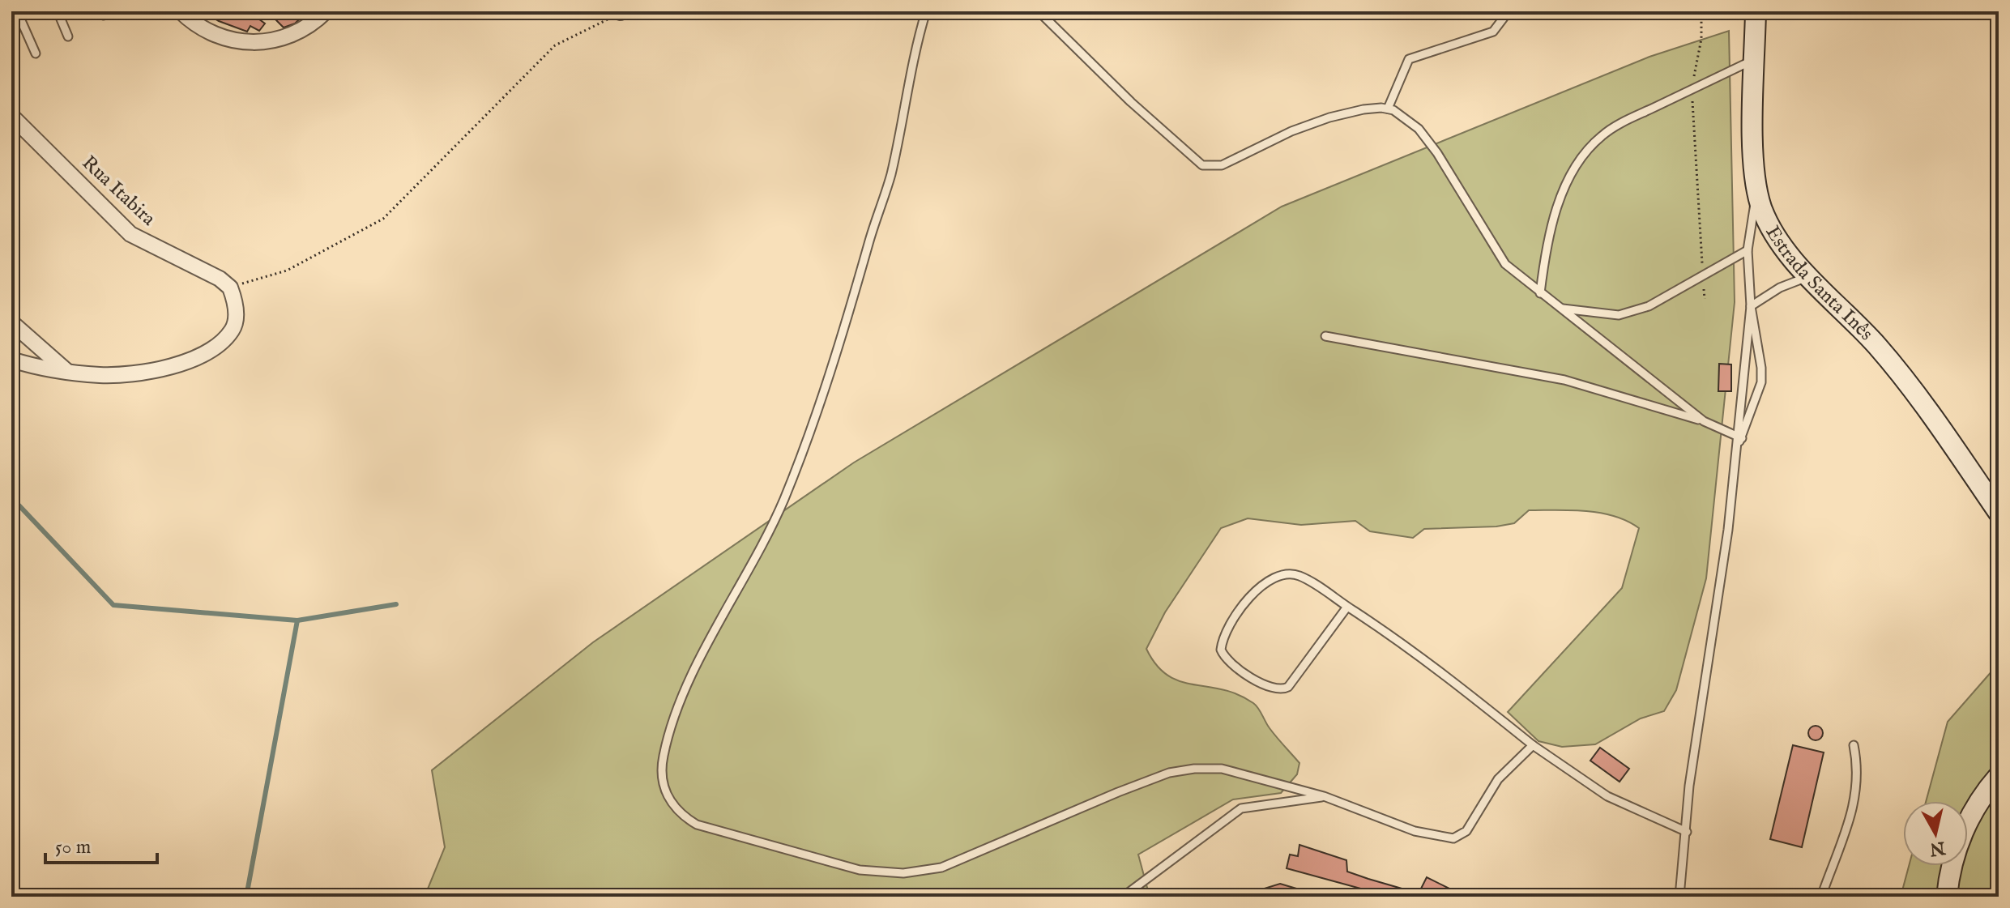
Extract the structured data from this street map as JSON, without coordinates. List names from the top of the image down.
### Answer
{
  "streets": {
    "main road": ["Estrada Santa Inês"],
    "street": ["Rua Itabira"]
  },
  "scale_bar": "50 m",
  "north": "bottom"
}
